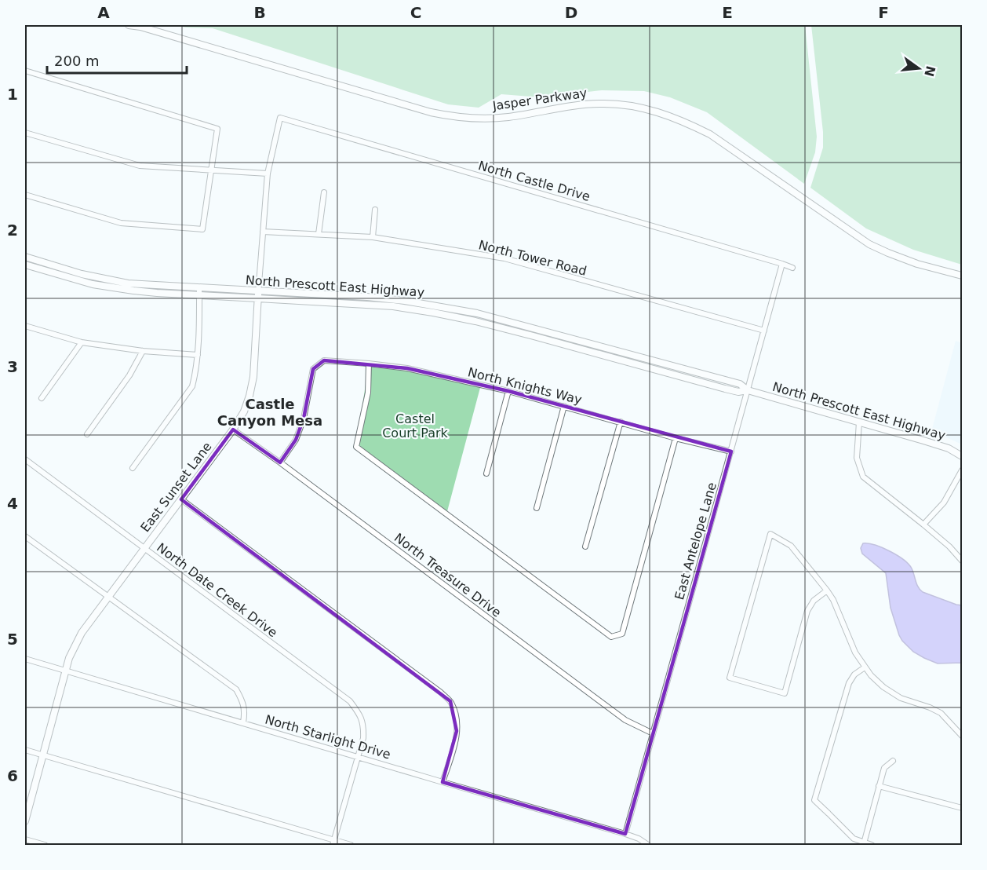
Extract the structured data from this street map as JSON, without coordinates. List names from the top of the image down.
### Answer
{
  "streets": {
    "street": [
      "Jasper Parkway",
      "North Castle Drive",
      "North Tower Road",
      "North Prescott East Highway",
      "North Knights Way",
      "East Sunset Lane",
      "East Antelope Lane",
      "North Treasure Drive",
      "North Date Creek Drive",
      "North Starlight Drive"
    ]
  },
  "crossings": [
    ["North Castle Drive", "East Sunset Lane"],
    ["North Castle Drive", "East Antelope Lane"],
    ["North Tower Road", "East Sunset Lane"],
    ["North Tower Road", "East Antelope Lane"],
    ["North Prescott East Highway", "East Sunset Lane"],
    ["North Prescott East Highway", "East Antelope Lane"],
    ["North Knights Way", "East Antelope Lane"],
    ["North Knights Way", "North Treasure Drive"],
    ["East Sunset Lane", "North Treasure Drive"],
    ["East Sunset Lane", "North Date Creek Drive"],
    ["East Sunset Lane", "North Starlight Drive"],
    ["East Antelope Lane", "North Treasure Drive"],
    ["East Antelope Lane", "North Starlight Drive"],
    ["North Date Creek Drive", "North Starlight Drive"]
  ],
  "districts": ["Castle Canyon Mesa"],
  "parks": ["Castel Court Park"],
  "scale_bar": "200 m",
  "north": "right",
  "grid": {
    "columns": [
      "A",
      "B",
      "C",
      "D",
      "E",
      "F"
    ],
    "rows": [
      "1",
      "2",
      "3",
      "4",
      "5",
      "6"
    ]
  }
}
